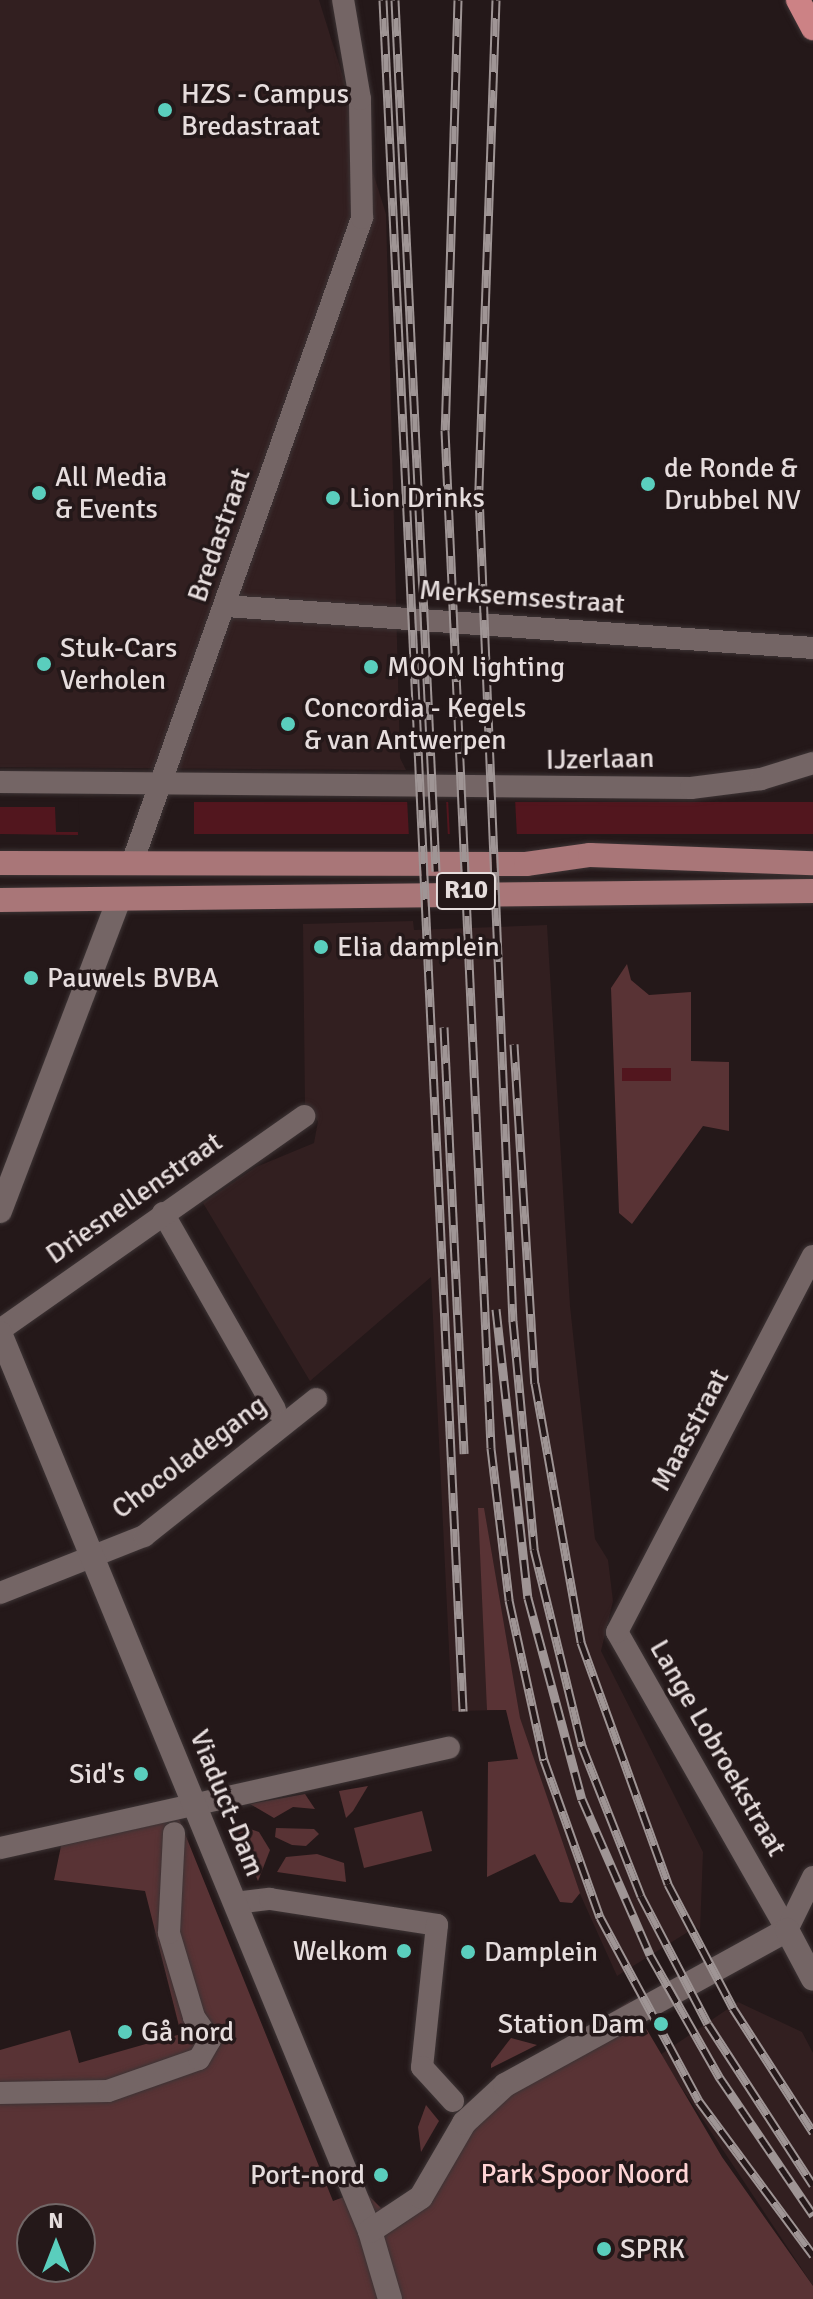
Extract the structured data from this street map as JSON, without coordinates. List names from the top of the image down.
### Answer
{
  "streets": {
    "main road": ["Bredastraat", "R10"],
    "street": [
      "Merksemsestraat",
      "IJzerlaan",
      "Driesnellenstraat",
      "Maasstraat",
      "Chocoladegang",
      "Lange Lobroekstraat",
      "Viaduct-Dam"
    ]
  },
  "crossings": [
    ["Bredastraat", "Merksemsestraat"],
    ["Bredastraat", "IJzerlaan"],
    ["Bredastraat", "R10"],
    ["Driesnellenstraat", "Viaduct-Dam"],
    ["Maasstraat", "Lange Lobroekstraat"],
    ["Chocoladegang", "Viaduct-Dam"]
  ],
  "parks": ["Park Spoor Noord"],
  "places": [
    "HZS - Campus Bredastraat",
    "de Ronde & Drubbel NV",
    "All Media & Events",
    "Lion Drinks",
    "Stuk-Cars Verholen",
    "MOON lighting",
    "Concordia - Kegels & van Antwerpen",
    "Elia damplein",
    "Pauwels BVBA",
    "Sid's",
    "Welkom",
    "Damplein",
    "Station Dam",
    "Gå nord",
    "Port-nord",
    "SPRK"
  ],
  "north": "top"
}
